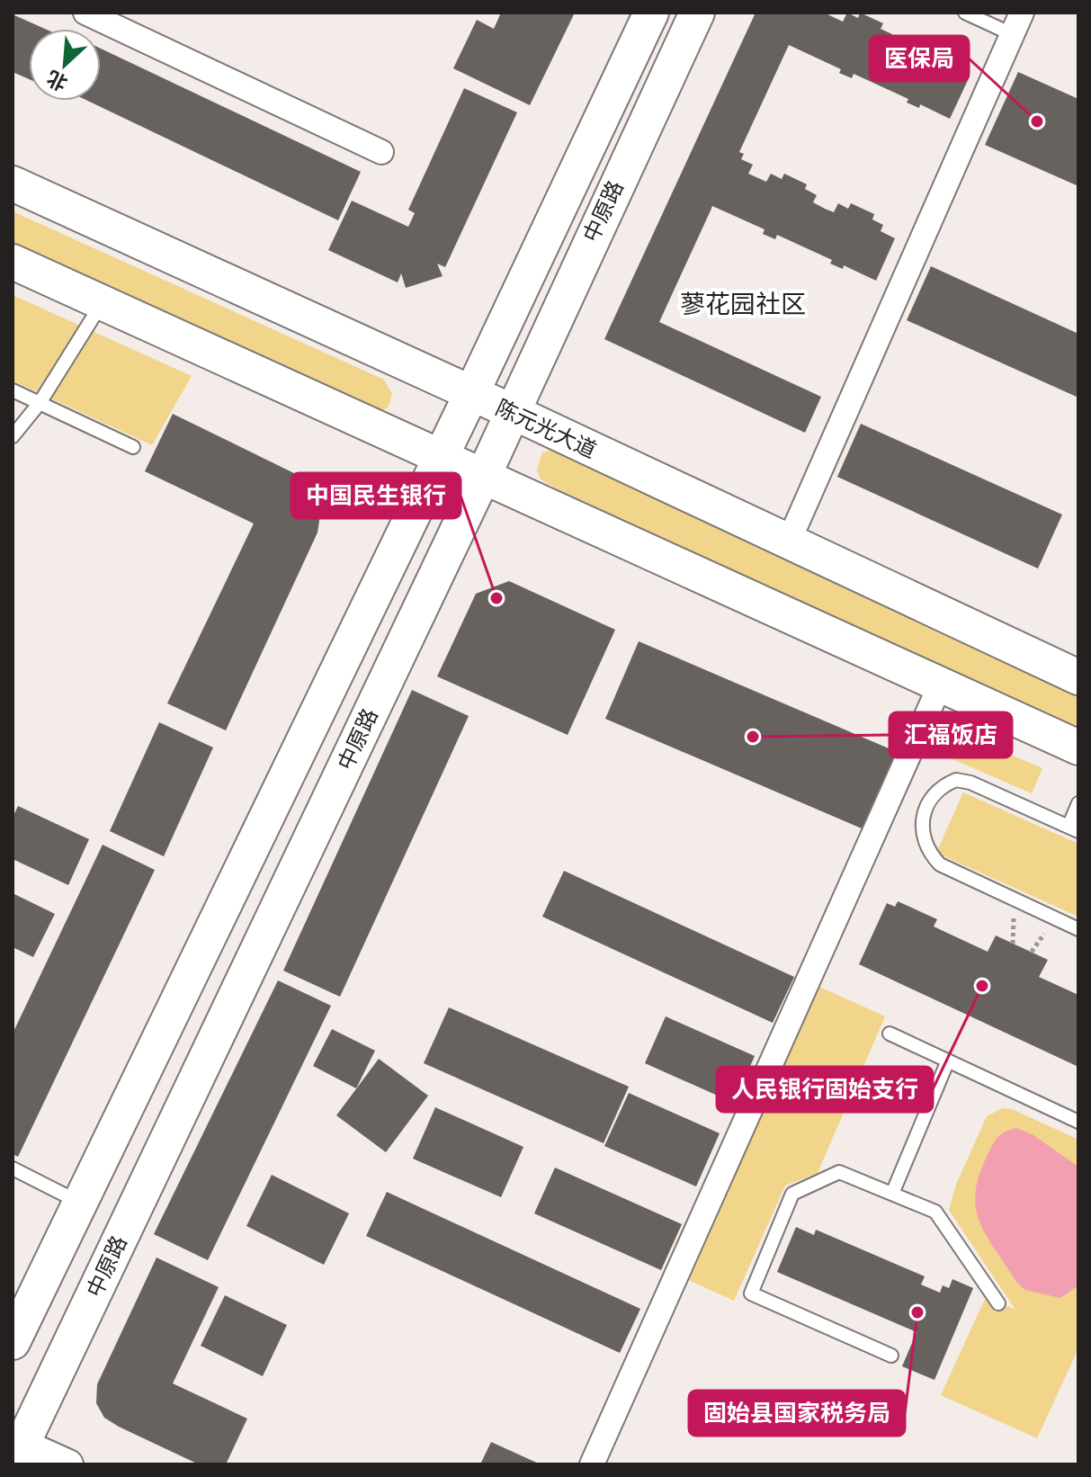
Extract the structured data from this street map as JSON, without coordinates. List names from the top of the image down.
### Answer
{
  "streets": {
    "main road": ["中原路", "陈元光大道"]
  },
  "crossings": [
    ["中原路", "陈元光大道"]
  ],
  "districts": ["蓼花园社区"],
  "places": [
    "医保局",
    "中国民生银行",
    "汇福饭店",
    "人民银行固始支行",
    "固始县国家税务局"
  ],
  "north": "bottom left"
}
